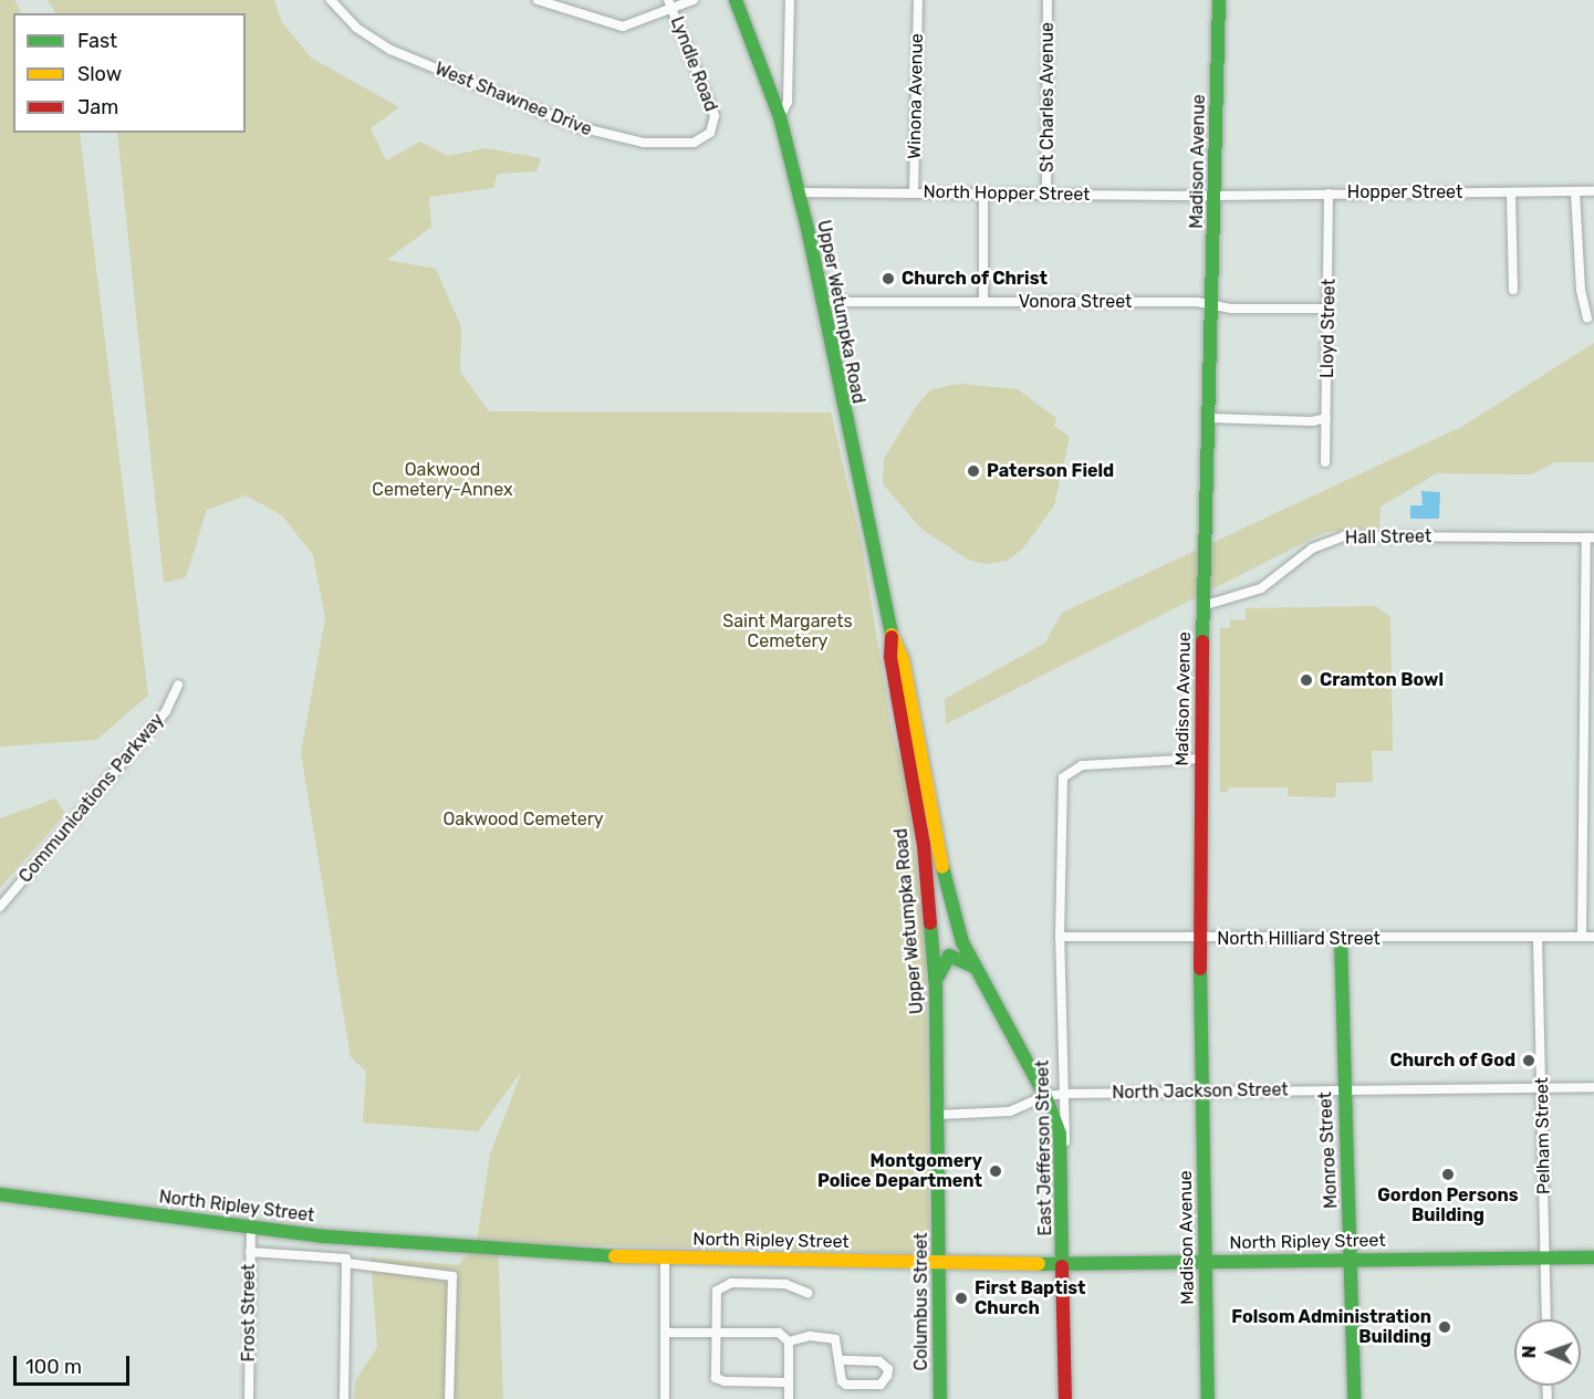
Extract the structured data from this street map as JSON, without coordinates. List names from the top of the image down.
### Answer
{
  "streets": {
    "main road": [
      "Madison Avenue",
      "Upper Wetumpka Road",
      "East Jefferson Street",
      "Monroe Street",
      "North Ripley Street",
      "Columbus Street"
    ],
    "street": [
      "Lyndle Road",
      "Winona Avenue",
      "St Charles Avenue",
      "West Shawnee Drive",
      "Hopper Street",
      "North Hopper Street",
      "Vonora Street",
      "Lloyd Street",
      "Hall Street",
      "Communications Parkway",
      "North Hilliard Street",
      "North Jackson Street",
      "Pelham Street",
      "Frost Street"
    ]
  },
  "crossings": [
    ["Lyndle Road", "West Shawnee Drive"],
    ["Winona Avenue", "North Hopper Street"],
    ["St Charles Avenue", "North Hopper Street"],
    ["Madison Avenue", "Hopper Street"],
    ["Madison Avenue", "North Hopper Street"],
    ["Madison Avenue", "Vonora Street"],
    ["Madison Avenue", "Hall Street"],
    ["Madison Avenue", "North Hilliard Street"],
    ["Madison Avenue", "North Jackson Street"],
    ["Madison Avenue", "East Jefferson Street"],
    ["Madison Avenue", "North Ripley Street"],
    ["Hopper Street", "North Hopper Street"],
    ["Hopper Street", "Lloyd Street"],
    ["North Hopper Street", "Upper Wetumpka Road"],
    ["Vonora Street", "Upper Wetumpka Road"],
    ["Vonora Street", "Lloyd Street"],
    ["Upper Wetumpka Road", "North Jackson Street"],
    ["Upper Wetumpka Road", "East Jefferson Street"],
    ["Upper Wetumpka Road", "Columbus Street"],
    ["North Hilliard Street", "Pelham Street"],
    ["North Hilliard Street", "East Jefferson Street"],
    ["North Hilliard Street", "Monroe Street"],
    ["North Jackson Street", "Pelham Street"],
    ["North Jackson Street", "East Jefferson Street"],
    ["North Jackson Street", "Monroe Street"],
    ["Pelham Street", "North Ripley Street"],
    ["East Jefferson Street", "North Ripley Street"],
    ["Monroe Street", "North Ripley Street"],
    ["North Ripley Street", "Columbus Street"],
    ["North Ripley Street", "Frost Street"]
  ],
  "parks": ["Oakwood Cemetery-Annex", "Saint Margarets Cemetery", "Oakwood Cemetery"],
  "places": [
    "Church of Christ",
    "Paterson Field",
    "Cramton Bowl",
    "Church of God",
    "Montgomery Police Department",
    "Gordon Persons Building",
    "First Baptist Church",
    "Folsom Administration Building"
  ],
  "legend": ["Fast", "Slow", "Jam"],
  "scale_bar": "100 m",
  "north": "left"
}
